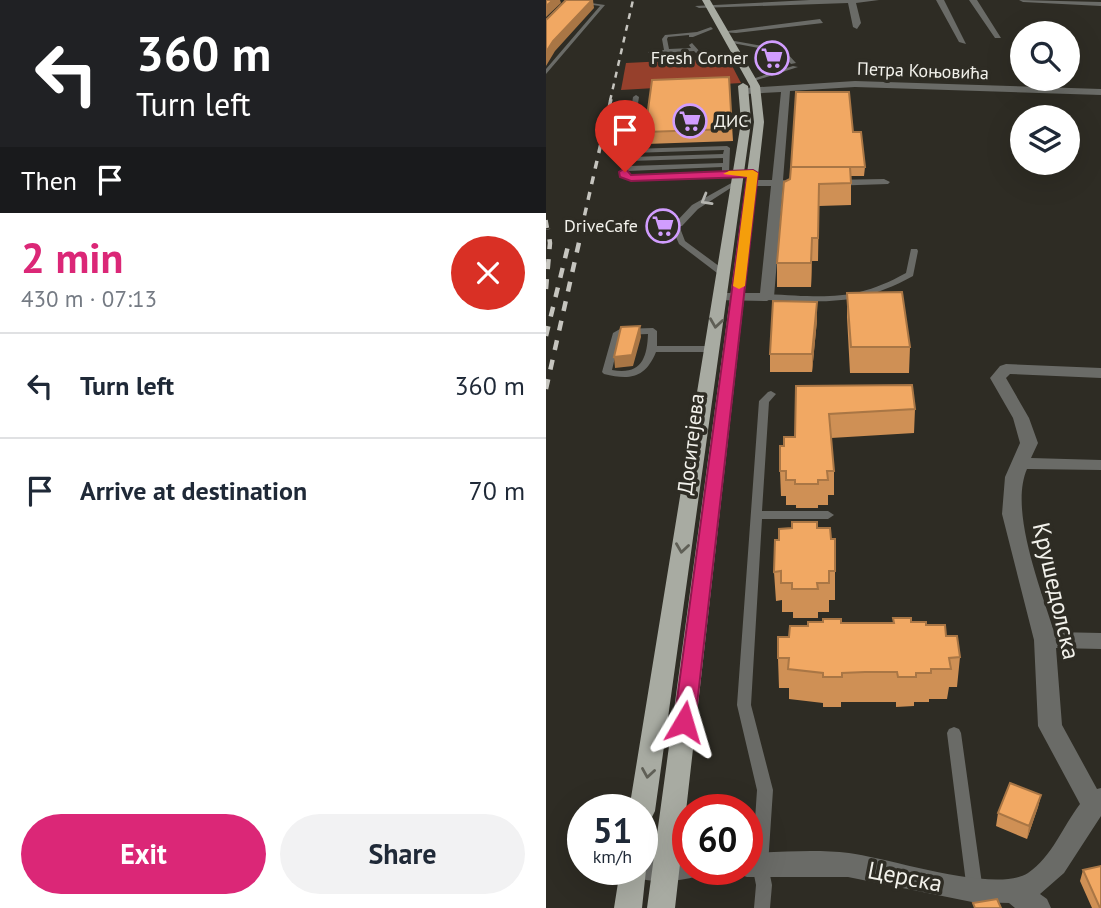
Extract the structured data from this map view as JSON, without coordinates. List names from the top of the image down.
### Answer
{
  "streets": {
    "main road": ["Доситејева"],
    "street": ["Петра Коњовића", "Крушедолска", "Церска"]
  },
  "crossings": [
    ["Петра Коњовића", "Доситејева"],
    ["Крушедолска", "Церска"]
  ],
  "places": {
    "supermarket": ["Fresh Corner", "ДИС", "DriveCafe"]
  },
  "page": {
    "turn": ["360 m", "Turn left"],
    "then": "Then",
    "heading": ["2 min", "430 m · 07:13"],
    "list": [
      {
        "name": "Turn left",
        "value": "360 m"
      },
      {
        "name": "Arrive at destination",
        "value": "70 m"
      }
    ],
    "speed": "51 km/h",
    "limit": "60",
    "buttons": ["Exit", "Share"]
  }
}
